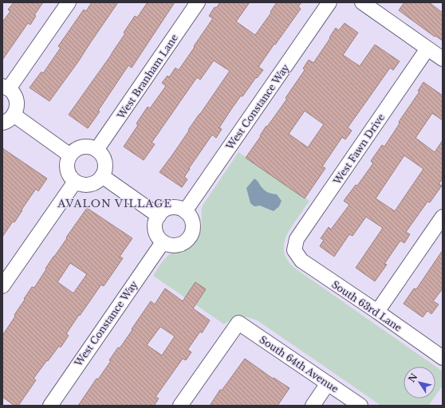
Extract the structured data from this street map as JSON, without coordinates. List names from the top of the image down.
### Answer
{
  "streets": {
    "street": [
      "West Branham Lane",
      "West Constance Way",
      "West Fawn Drive",
      "South 63rd Lane",
      "South 64th Avenue"
    ]
  },
  "crossings": [
    ["West Fawn Drive", "South 63rd Lane"]
  ],
  "districts": ["AVALON VILLAGE"],
  "north": "top left"
}
